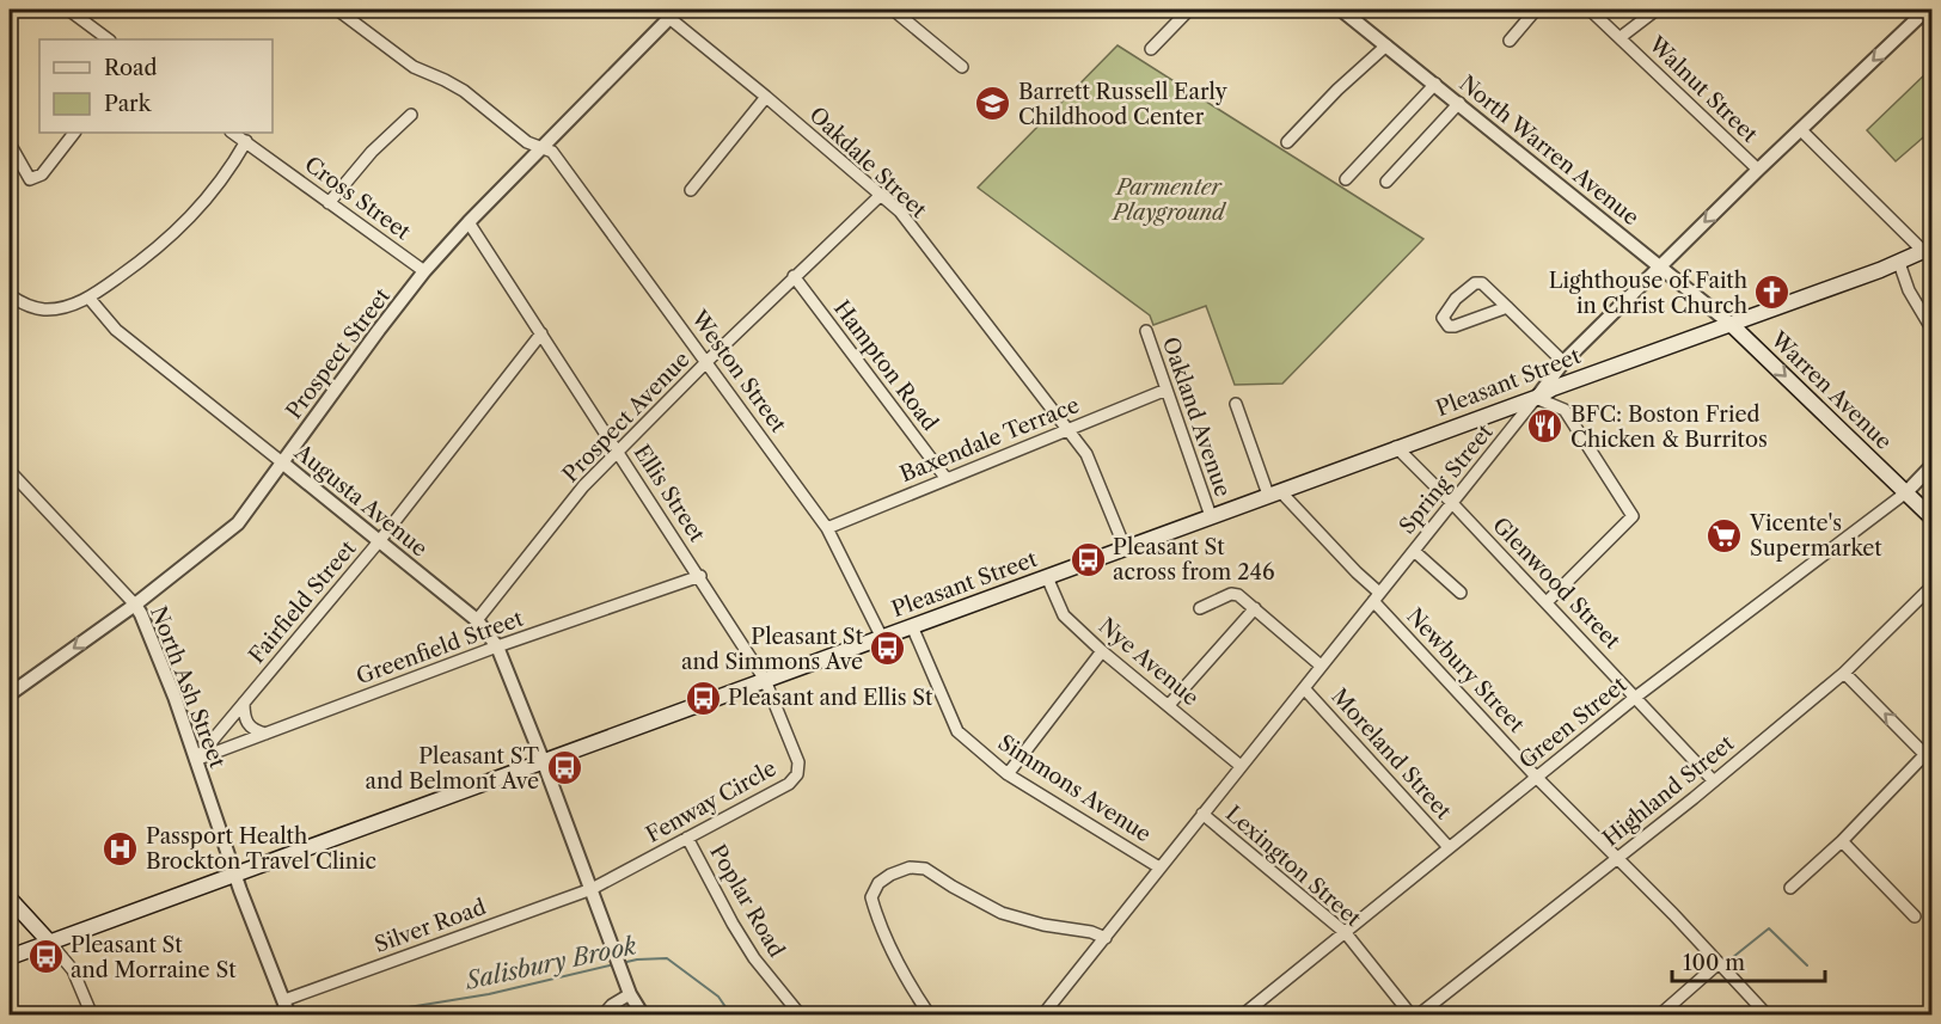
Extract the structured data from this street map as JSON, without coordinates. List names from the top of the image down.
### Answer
{
  "streets": {
    "main road": ["Pleasant Street", "Warren Avenue"],
    "street": [
      "Walnut Street",
      "North Warren Avenue",
      "Oakdale Street",
      "Cross Street",
      "Prospect Street",
      "Hampton Road",
      "Weston Street",
      "Prospect Avenue",
      "Oakland Avenue",
      "Baxendale Terrace",
      "Spring Street",
      "Ellis Street",
      "Augusta Avenue",
      "Glenwood Street",
      "Fairfield Street",
      "Greenfield Street",
      "Nye Avenue",
      "Newbury Street",
      "North Ash Street",
      "Green Street",
      "Moreland Street",
      "Simmons Avenue",
      "Highland Street",
      "Fenway Circle",
      "Lexington Street",
      "Poplar Road",
      "Silver Road"
    ]
  },
  "crossings": [
    ["Walnut Street", "Spring Street"],
    ["North Warren Avenue", "Pleasant Street"],
    ["North Warren Avenue", "Warren Avenue"],
    ["North Warren Avenue", "Spring Street"],
    ["Oakdale Street", "Prospect Street"],
    ["Oakdale Street", "Pleasant Street"],
    ["Oakdale Street", "Prospect Avenue"],
    ["Oakdale Street", "Baxendale Terrace"],
    ["Cross Street", "Prospect Street"],
    ["Prospect Street", "Weston Street"],
    ["Prospect Street", "Ellis Street"],
    ["Prospect Street", "Augusta Avenue"],
    ["Prospect Street", "North Ash Street"],
    ["Hampton Road", "Prospect Avenue"],
    ["Hampton Road", "Baxendale Terrace"],
    ["Weston Street", "Pleasant Street"],
    ["Weston Street", "Prospect Avenue"],
    ["Weston Street", "Baxendale Terrace"],
    ["Pleasant Street", "Warren Avenue"],
    ["Pleasant Street", "Oakland Avenue"],
    ["Pleasant Street", "Spring Street"],
    ["Pleasant Street", "Ellis Street"],
    ["Pleasant Street", "Augusta Avenue"],
    ["Pleasant Street", "Glenwood Street"],
    ["Pleasant Street", "Nye Avenue"],
    ["Pleasant Street", "Newbury Street"],
    ["Pleasant Street", "North Ash Street"],
    ["Pleasant Street", "Simmons Avenue"],
    ["Pleasant Street", "Fenway Circle"],
    ["Warren Avenue", "Green Street"],
    ["Prospect Avenue", "Ellis Street"],
    ["Prospect Avenue", "Augusta Avenue"],
    ["Oakland Avenue", "Baxendale Terrace"],
    ["Spring Street", "Glenwood Street"],
    ["Spring Street", "Nye Avenue"],
    ["Spring Street", "Newbury Street"],
    ["Spring Street", "Moreland Street"],
    ["Spring Street", "Simmons Avenue"],
    ["Spring Street", "Lexington Street"],
    ["Ellis Street", "Fairfield Street"],
    ["Ellis Street", "Greenfield Street"],
    ["Ellis Street", "Fenway Circle"],
    ["Augusta Avenue", "Fairfield Street"],
    ["Augusta Avenue", "Greenfield Street"],
    ["Augusta Avenue", "Fenway Circle"],
    ["Augusta Avenue", "Silver Road"],
    ["Glenwood Street", "Green Street"],
    ["Glenwood Street", "Highland Street"],
    ["Fairfield Street", "Greenfield Street"],
    ["Fairfield Street", "North Ash Street"],
    ["Greenfield Street", "North Ash Street"],
    ["Newbury Street", "Green Street"],
    ["Newbury Street", "Highland Street"],
    ["North Ash Street", "Silver Road"],
    ["Green Street", "Moreland Street"],
    ["Green Street", "Lexington Street"],
    ["Fenway Circle", "Poplar Road"],
    ["Fenway Circle", "Silver Road"]
  ],
  "one_way": ["Warren Avenue"],
  "water": ["Salisbury Brook"],
  "parks": ["Parmenter Playground"],
  "places": {
    "school or university": ["Barrett Russell Early Childhood Center"],
    "church": ["Lighthouse of Faith in Christ Church"],
    "restaurant": ["BFC: Boston Fried Chicken & Burritos"],
    "supermarket": ["Vicente's Supermarket"],
    "bus stop": [
      "Pleasant St across from 246",
      "Pleasant St and Simmons Ave",
      "Pleasant and Ellis St",
      "Pleasant ST and Belmont Ave",
      "Pleasant St and Morraine St"
    ],
    "hospital": ["Passport Health Brockton Travel Clinic"]
  },
  "legend": ["Road", "Park"],
  "scale_bar": "100 m"
}
